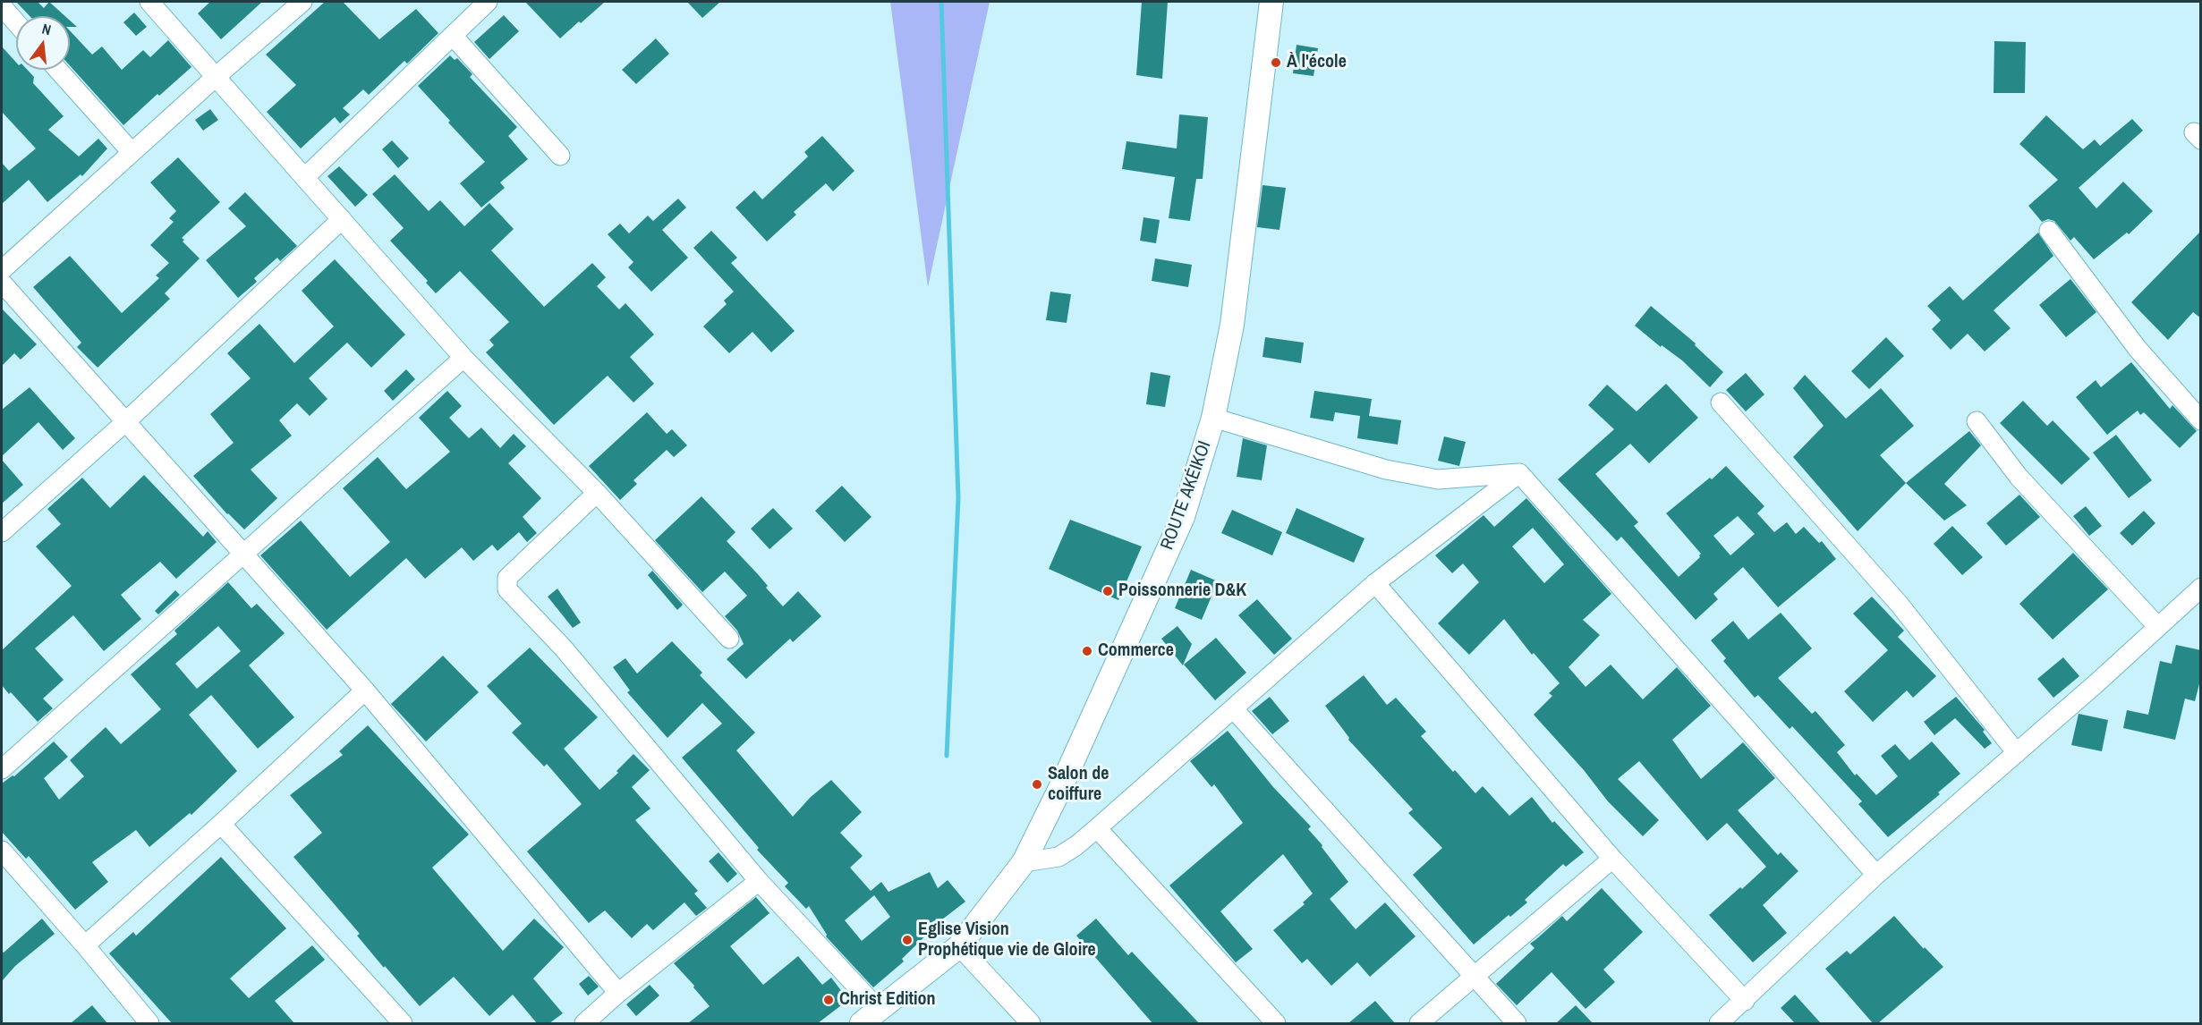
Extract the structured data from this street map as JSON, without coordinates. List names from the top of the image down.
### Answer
{
  "streets": {
    "street": ["ROUTE AKÉIKOI"]
  },
  "places": [
    "À l'école",
    "Poissonnerie D&K",
    "Commerce",
    "Salon de coiffure",
    "Eglise Vision Prophétique vie de Gloire",
    "Christ Edition"
  ],
  "north": "top"
}
